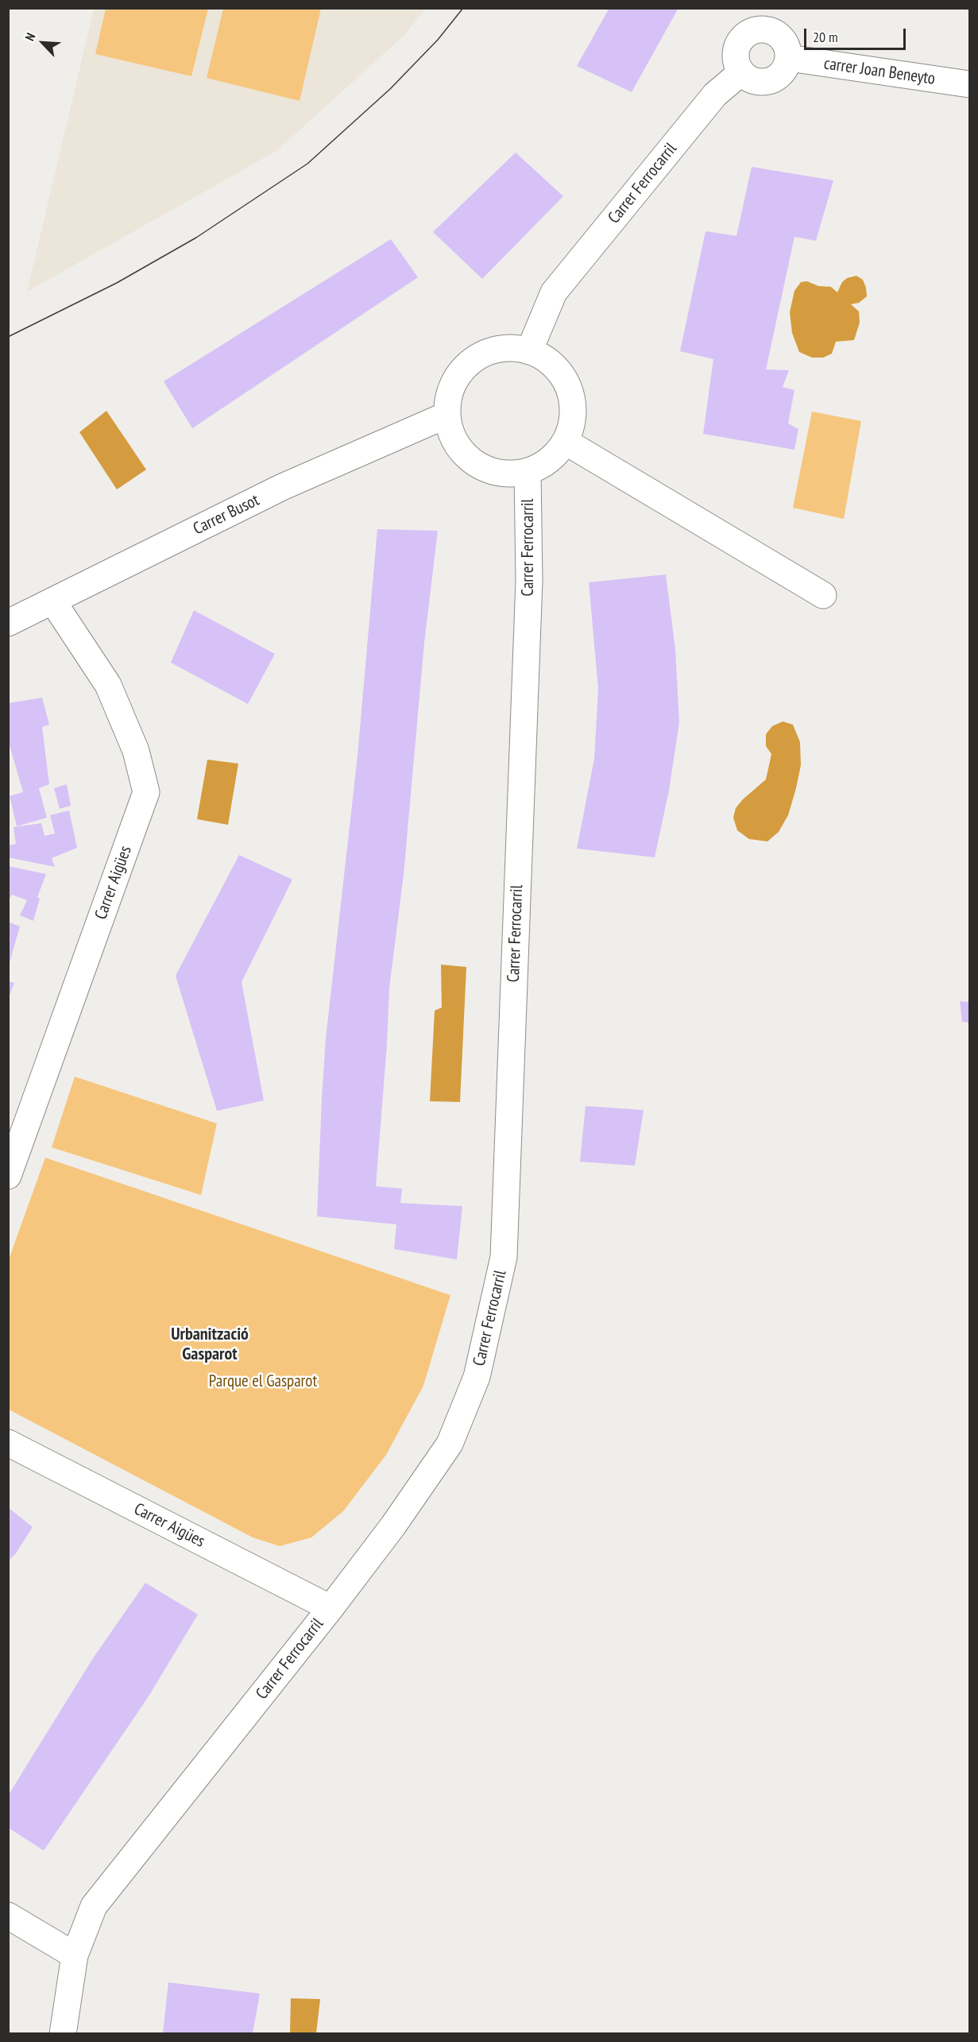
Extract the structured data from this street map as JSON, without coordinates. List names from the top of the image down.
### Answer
{
  "streets": {
    "street": [
      "carrer Joan Beneyto",
      "Carrer Ferrocarril",
      "Carrer Busot",
      "Carrer Aigües"
    ]
  },
  "crossings": [
    ["carrer Joan Beneyto", "Carrer Ferrocarril"],
    ["Carrer Ferrocarril", "Carrer Busot"],
    ["Carrer Ferrocarril", "Carrer Aigües"],
    ["Carrer Busot", "Carrer Aigües"]
  ],
  "districts": ["Urbanització Gasparot"],
  "parks": ["Parque el Gasparot"],
  "scale_bar": "20 m",
  "north": "top left"
}
